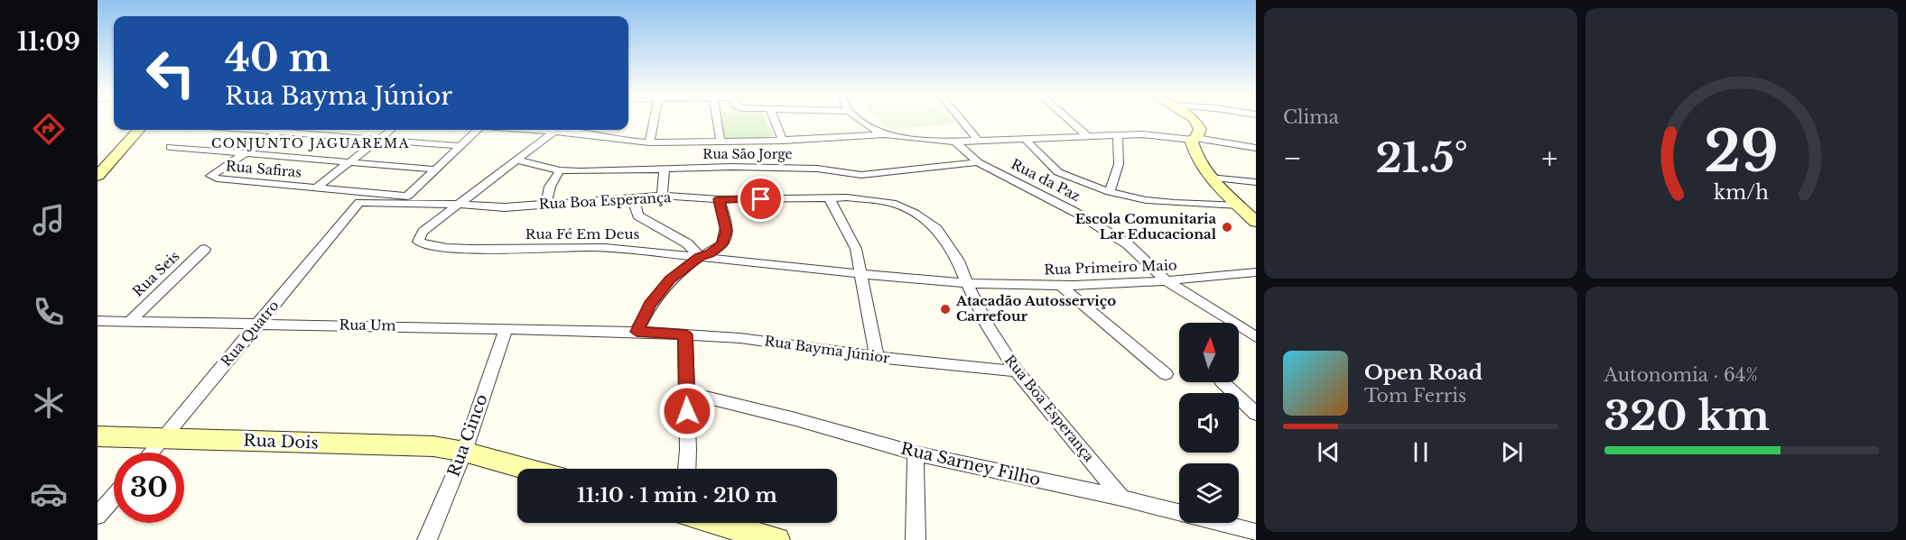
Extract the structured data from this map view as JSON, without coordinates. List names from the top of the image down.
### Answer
{
  "streets": {
    "main road": ["Rua Dois"],
    "street": [
      "Rua São Jorge",
      "Rua Safiras",
      "Rua da Paz",
      "Rua Boa Esperança",
      "Rua Fé Em Deus",
      "Rua Primeiro Maio",
      "Rua Seis",
      "Rua Um",
      "Rua Quatro",
      "Rua Bayma Júnior",
      "Rua Cinco",
      "Rua Sarney Filho"
    ]
  },
  "crossings": [
    ["Rua São Jorge", "Rua da Paz"],
    ["Rua da Paz", "Rua Primeiro Maio"],
    ["Rua Boa Esperança", "Rua Fé Em Deus"],
    ["Rua Boa Esperança", "Rua Primeiro Maio"],
    ["Rua Boa Esperança", "Rua Quatro"],
    ["Rua Boa Esperança", "Rua Bayma Júnior"],
    ["Rua Boa Esperança", "Rua Sarney Filho"],
    ["Rua Fé Em Deus", "Rua Primeiro Maio"],
    ["Rua Seis", "Rua Um"],
    ["Rua Um", "Rua Quatro"],
    ["Rua Um", "Rua Bayma Júnior"],
    ["Rua Um", "Rua Cinco"],
    ["Rua Quatro", "Rua Dois"],
    ["Rua Cinco", "Rua Dois"]
  ],
  "districts": ["CONJUNTO JAGUAREMA"],
  "places": ["Escola Comunitaria Lar Educacional", "Atacadão Autosserviço Carrefour"],
  "north": "top",
  "page": {
    "tabs": "11:09",
    "tile": [
      "Clima",
      ["Autonomia · 64%", "320 km"]
    ],
    "turn": ["40 m", "Rua Bayma Júnior"],
    "heat": ["−", "21.5°", "+"],
    "song": ["Open Road", "Tom Ferris"],
    "limit": "30",
    "trip": "11:10 · 1 min · 210 m",
    "gauge": ["29", "km/h"]
  }
}
